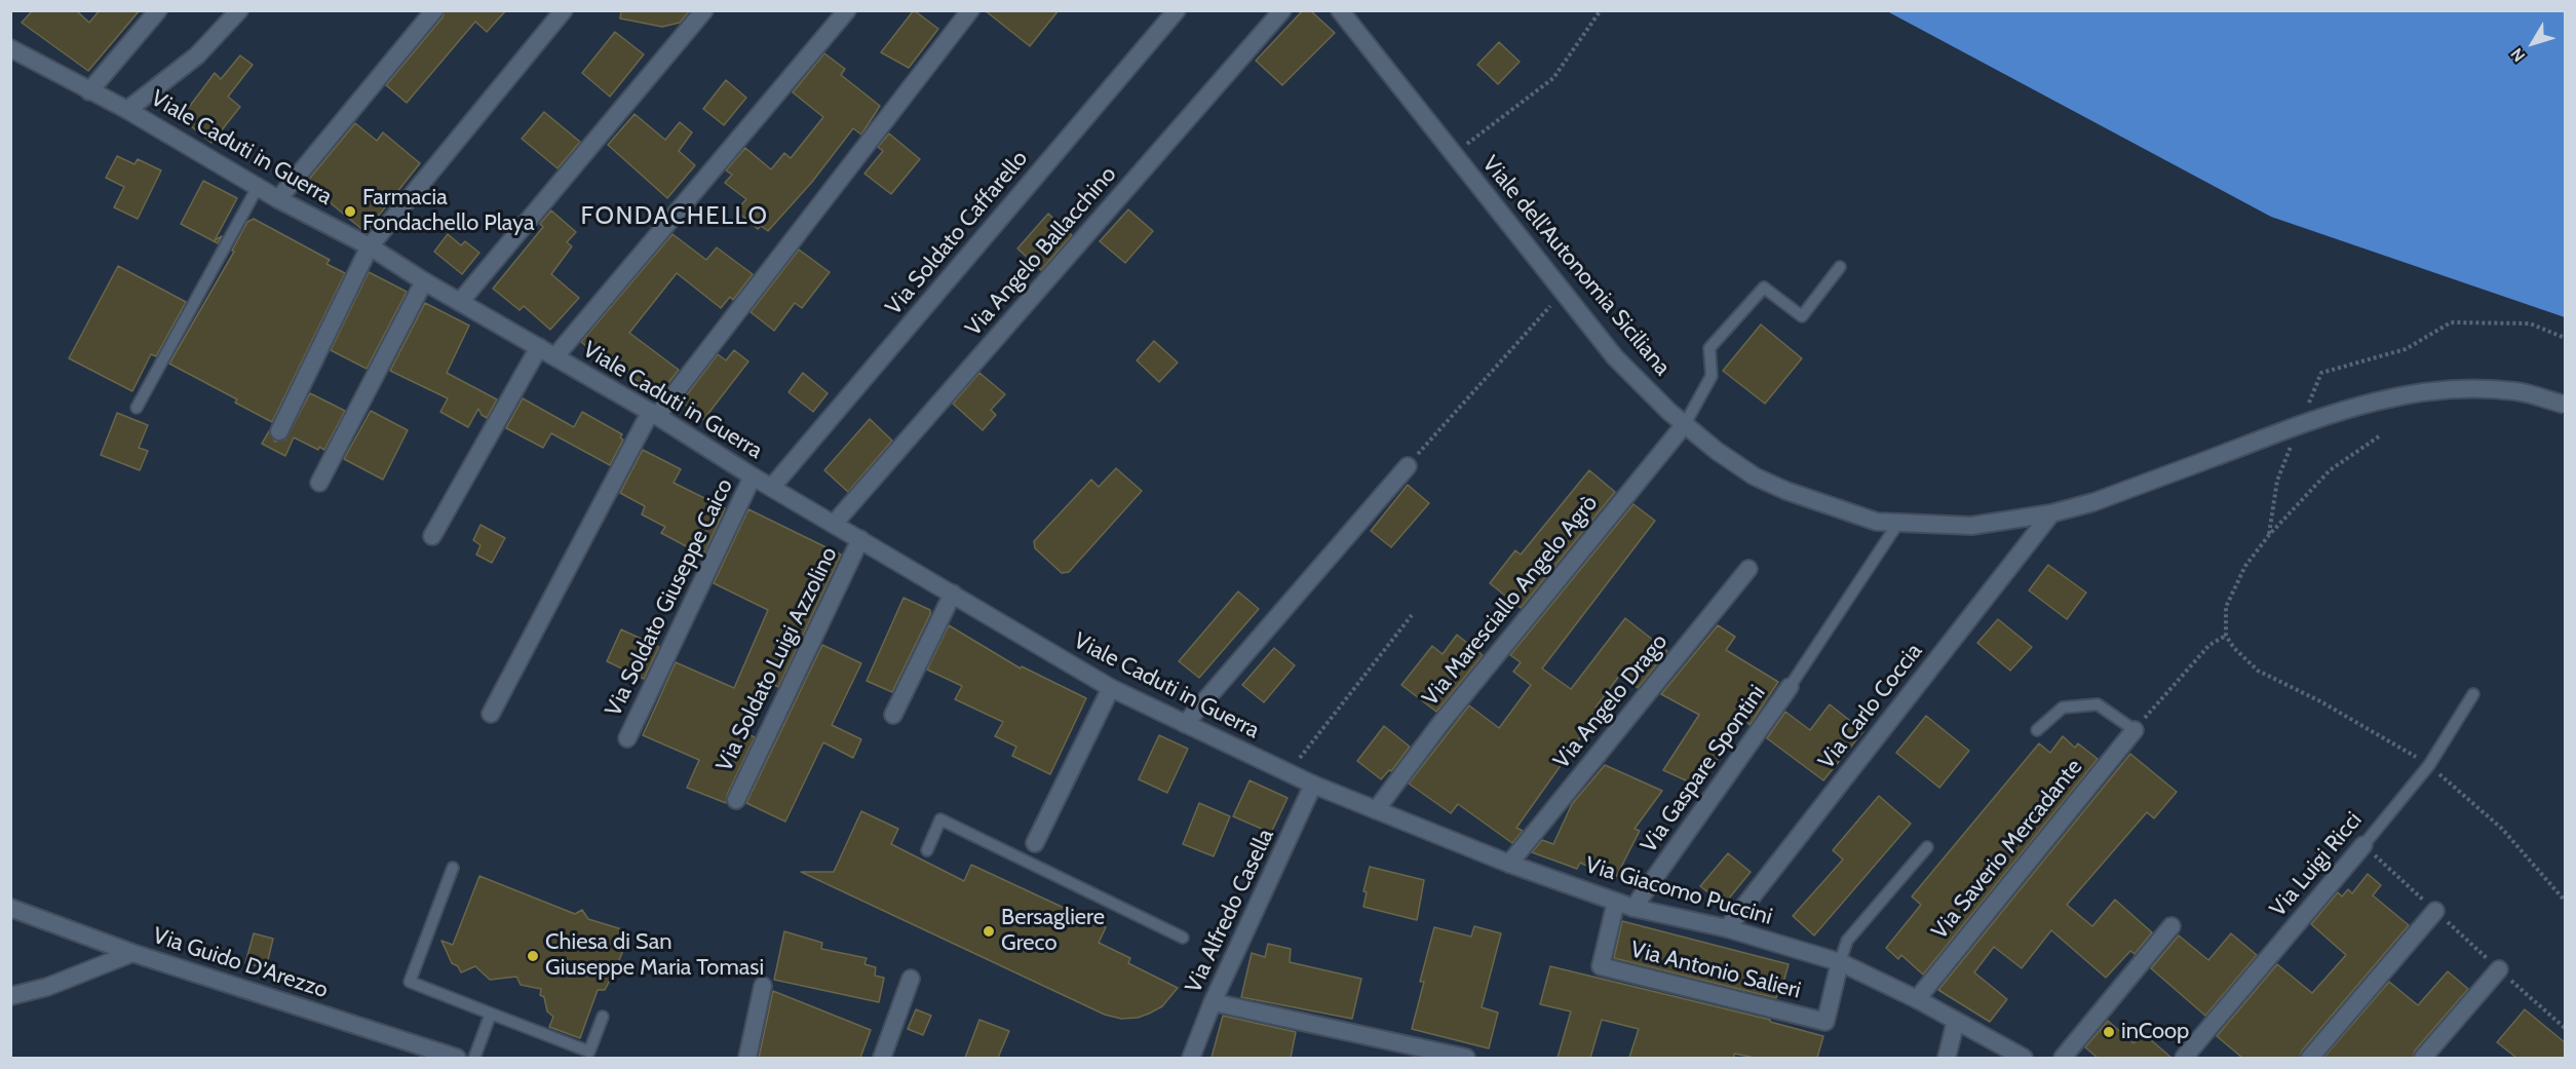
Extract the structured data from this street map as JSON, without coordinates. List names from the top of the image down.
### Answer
{
  "streets": {
    "street": [
      "Viale Caduti in Guerra",
      "Via Soldato Caffarello",
      "Via Angelo Ballacchino",
      "Viale dell'Autonomia Siciliana",
      "Via Soldato Giuseppe Caico",
      "Via Maresciallo Angelo Agrò",
      "Via Soldato Luigi Azzolino",
      "Via Angelo Drago",
      "Via Carlo Coccia",
      "Via Gaspare Spontini",
      "Via Saverio Mercadante",
      "Via Luigi Ricci",
      "Via Giacomo Puccini",
      "Via Alfredo Casella",
      "Via Guido D'Arezzo",
      "Via Antonio Salieri"
    ]
  },
  "crossings": [
    ["Viale Caduti in Guerra", "Via Soldato Caffarello"],
    ["Viale Caduti in Guerra", "Via Angelo Ballacchino"],
    ["Viale Caduti in Guerra", "Via Soldato Giuseppe Caico"],
    ["Viale Caduti in Guerra", "Via Soldato Luigi Azzolino"],
    ["Viale Caduti in Guerra", "Via Giacomo Puccini"],
    ["Viale Caduti in Guerra", "Via Alfredo Casella"],
    ["Viale dell'Autonomia Siciliana", "Via Maresciallo Angelo Agrò"],
    ["Viale dell'Autonomia Siciliana", "Via Carlo Coccia"],
    ["Via Maresciallo Angelo Agrò", "Via Giacomo Puccini"],
    ["Via Angelo Drago", "Via Giacomo Puccini"],
    ["Via Carlo Coccia", "Via Giacomo Puccini"],
    ["Via Gaspare Spontini", "Via Giacomo Puccini"],
    ["Via Saverio Mercadante", "Via Giacomo Puccini"],
    ["Via Giacomo Puccini", "Via Alfredo Casella"],
    ["Via Giacomo Puccini", "Via Antonio Salieri"]
  ],
  "districts": ["FONDACHELLO"],
  "places": [
    "Farmacia Fondachello Playa",
    "Bersagliere Greco",
    "Chiesa di San Giuseppe Maria Tomasi",
    "inCoop"
  ],
  "north": "bottom left"
}
